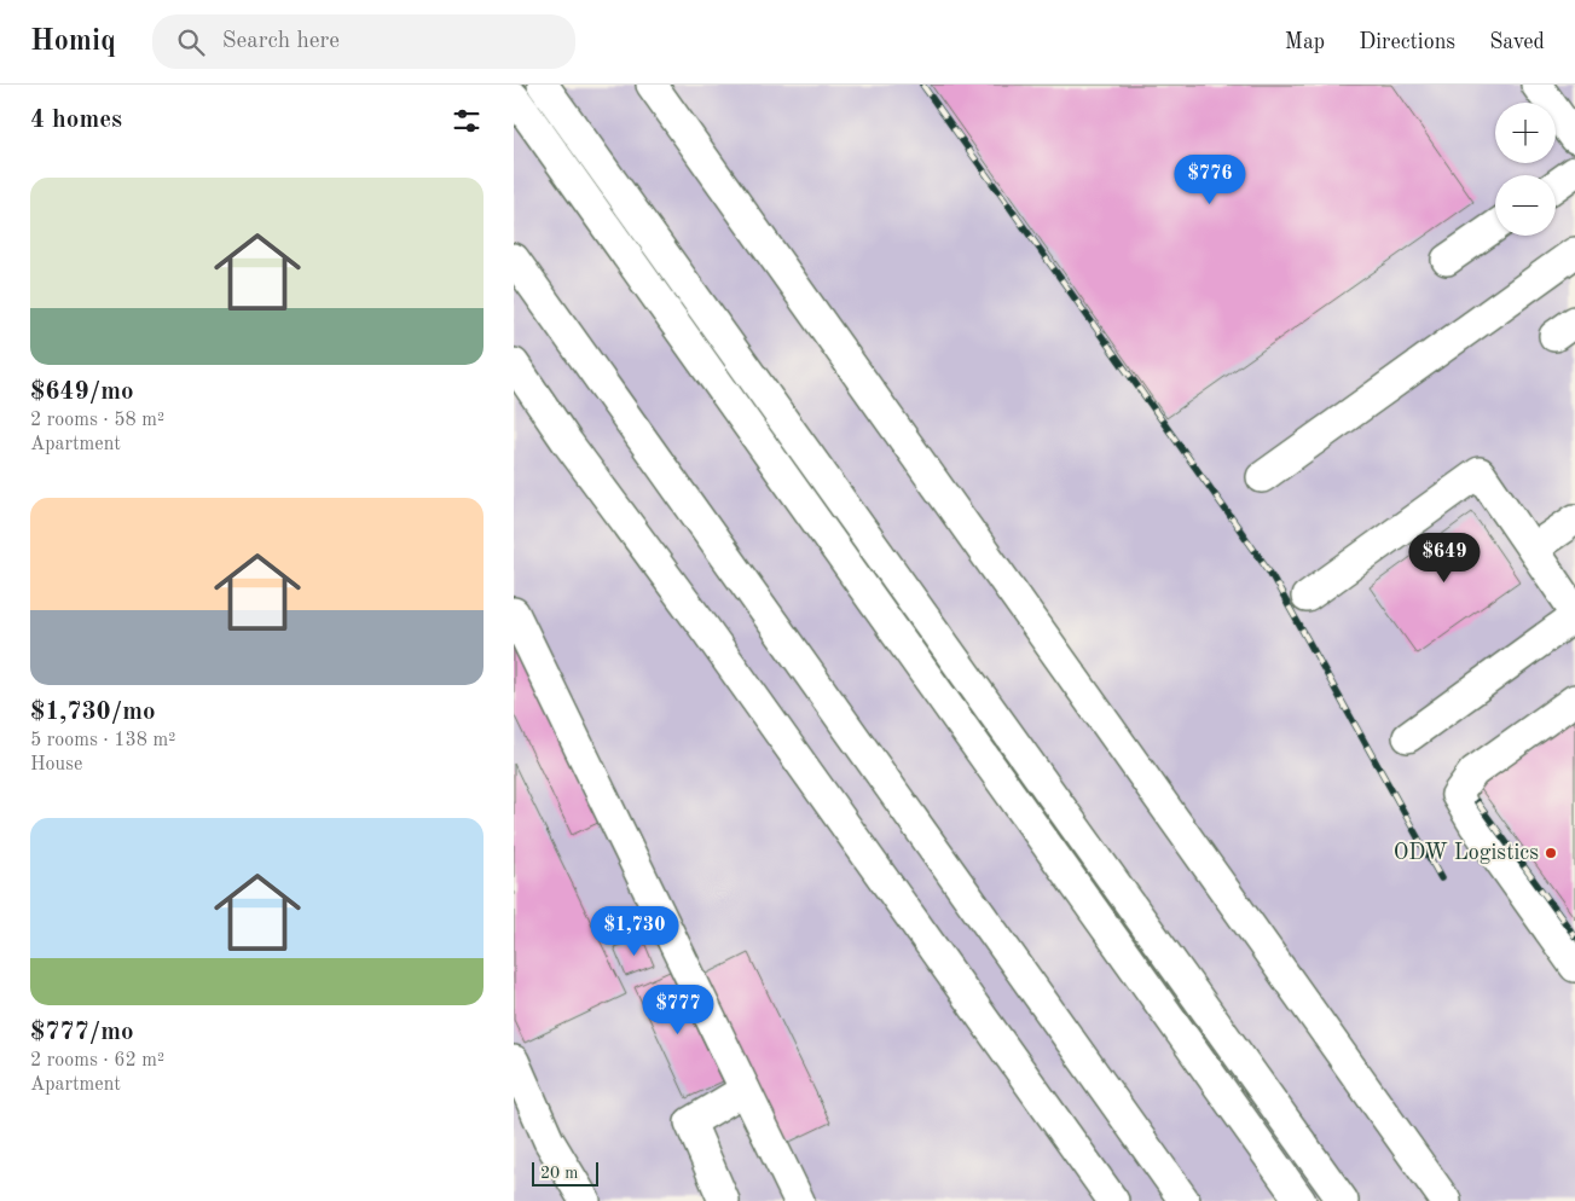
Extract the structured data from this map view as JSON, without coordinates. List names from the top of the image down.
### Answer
{
  "places": ["ODW Logistics"],
  "scale_bar": "20 m",
  "page": {
    "header": "Homiq",
    "search": "Search here",
    "nav": ["Map", "Directions", "Saved"],
    "heading": "4 homes",
    "map_buttons": ["+", "−"],
    "price": [
      "$776",
      "$649",
      "$1,730",
      "$777"
    ],
    "list": [
      {
        "name": "$649/mo",
        "note": "2 rooms · 58 m² · Apartment"
      },
      {
        "name": "$1,730/mo",
        "note": "5 rooms · 138 m² · House"
      },
      {
        "name": "$777/mo",
        "note": "2 rooms · 62 m² · Apartment"
      }
    ],
    "scale": "20 m"
  }
}
